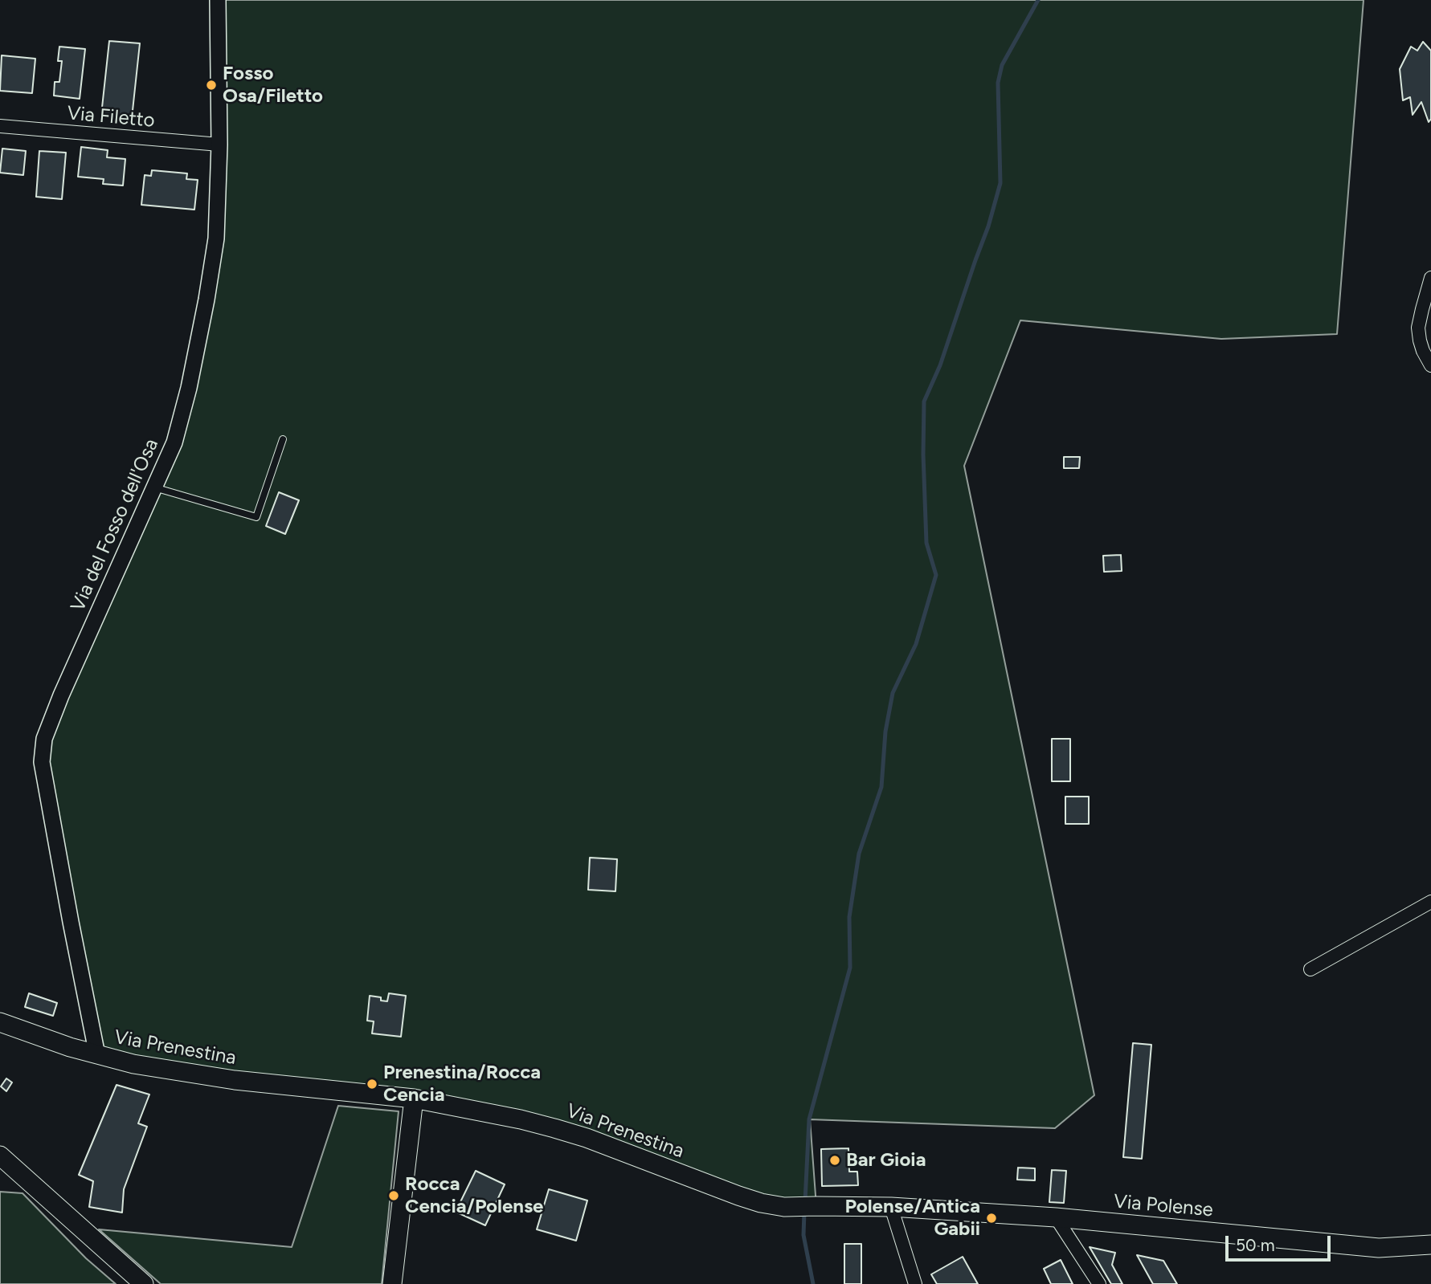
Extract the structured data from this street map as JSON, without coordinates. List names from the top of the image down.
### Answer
{
  "streets": {
    "main road": ["Via Prenestina", "Via Polense"],
    "street": ["Via Filetto", "Via del Fosso dell'Osa"]
  },
  "crossings": [
    ["Via Filetto", "Via del Fosso dell'Osa"],
    ["Via del Fosso dell'Osa", "Via Prenestina"],
    ["Via Prenestina", "Via Polense"]
  ],
  "places": [
    "Fosso Osa/Filetto",
    "Prenestina/Rocca Cencia",
    "Bar Gioia",
    "Rocca Cencia/Polense",
    "Polense/Antica Gabii"
  ],
  "scale_bar": "50 m"
}
